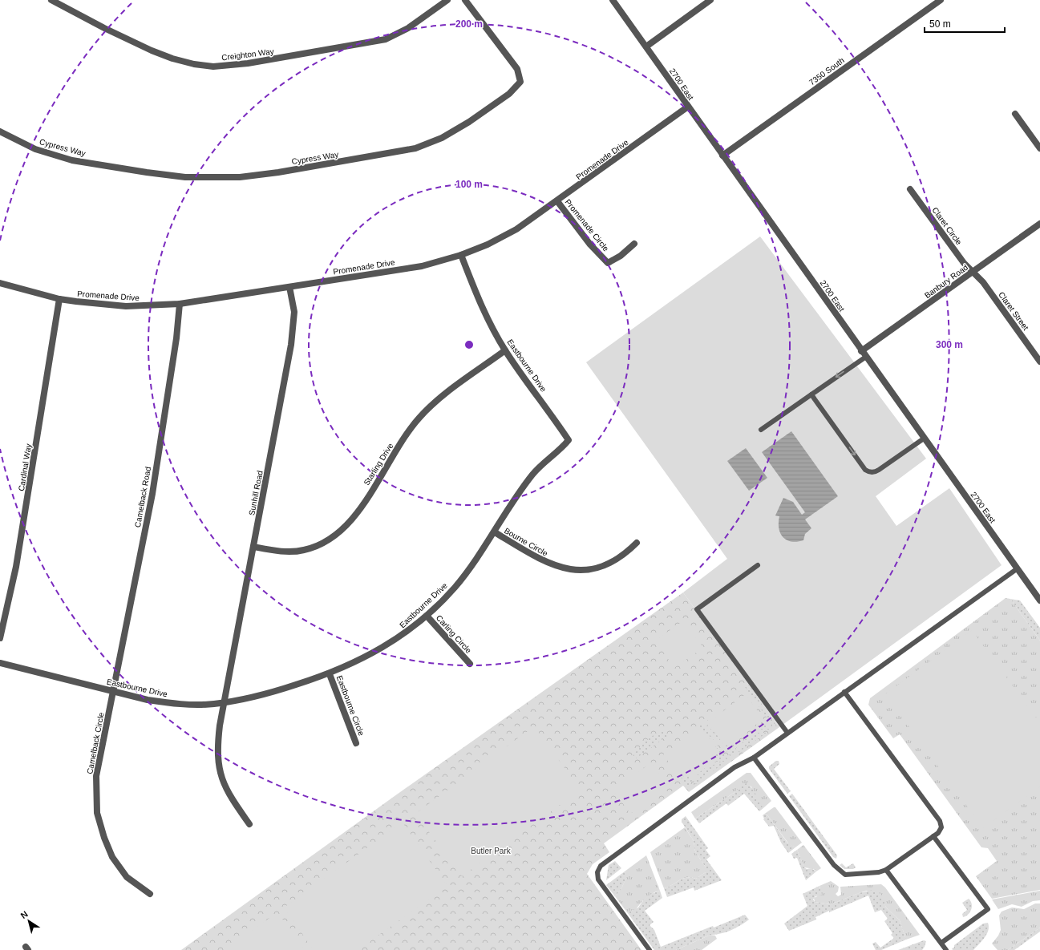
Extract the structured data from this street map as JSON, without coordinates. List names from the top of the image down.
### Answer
{
  "streets": {
    "street": [
      "Creighton Way",
      "7350 South",
      "2700 East",
      "Cypress Way",
      "Promenade Drive",
      "Promenade Circle",
      "Claret Circle",
      "Banbury Road",
      "Claret Street",
      "Eastbourne Drive",
      "Starling Drive",
      "Cardinal Way",
      "Sunhill Road",
      "Camelback Road",
      "Bourne Circle",
      "Carling Circle",
      "Eastbourne Circle",
      "Camelback Circle"
    ]
  },
  "crossings": [
    ["7350 South", "2700 East"],
    ["2700 East", "Promenade Drive"],
    ["2700 East", "Banbury Road"],
    ["Promenade Drive", "Promenade Circle"],
    ["Promenade Drive", "Eastbourne Drive"],
    ["Promenade Drive", "Cardinal Way"],
    ["Promenade Drive", "Sunhill Road"],
    ["Promenade Drive", "Camelback Road"],
    ["Claret Circle", "Banbury Road"],
    ["Claret Circle", "Claret Street"],
    ["Banbury Road", "Claret Street"],
    ["Eastbourne Drive", "Starling Drive"],
    ["Eastbourne Drive", "Sunhill Road"],
    ["Eastbourne Drive", "Camelback Road"],
    ["Eastbourne Drive", "Bourne Circle"],
    ["Eastbourne Drive", "Carling Circle"],
    ["Eastbourne Drive", "Eastbourne Circle"],
    ["Eastbourne Drive", "Camelback Circle"],
    ["Starling Drive", "Sunhill Road"],
    ["Camelback Road", "Camelback Circle"]
  ],
  "parks": ["Butler Park"],
  "scale_bar": "50 m",
  "north": "top left",
  "rings": ["200 m", "100 m", "300 m"]
}
